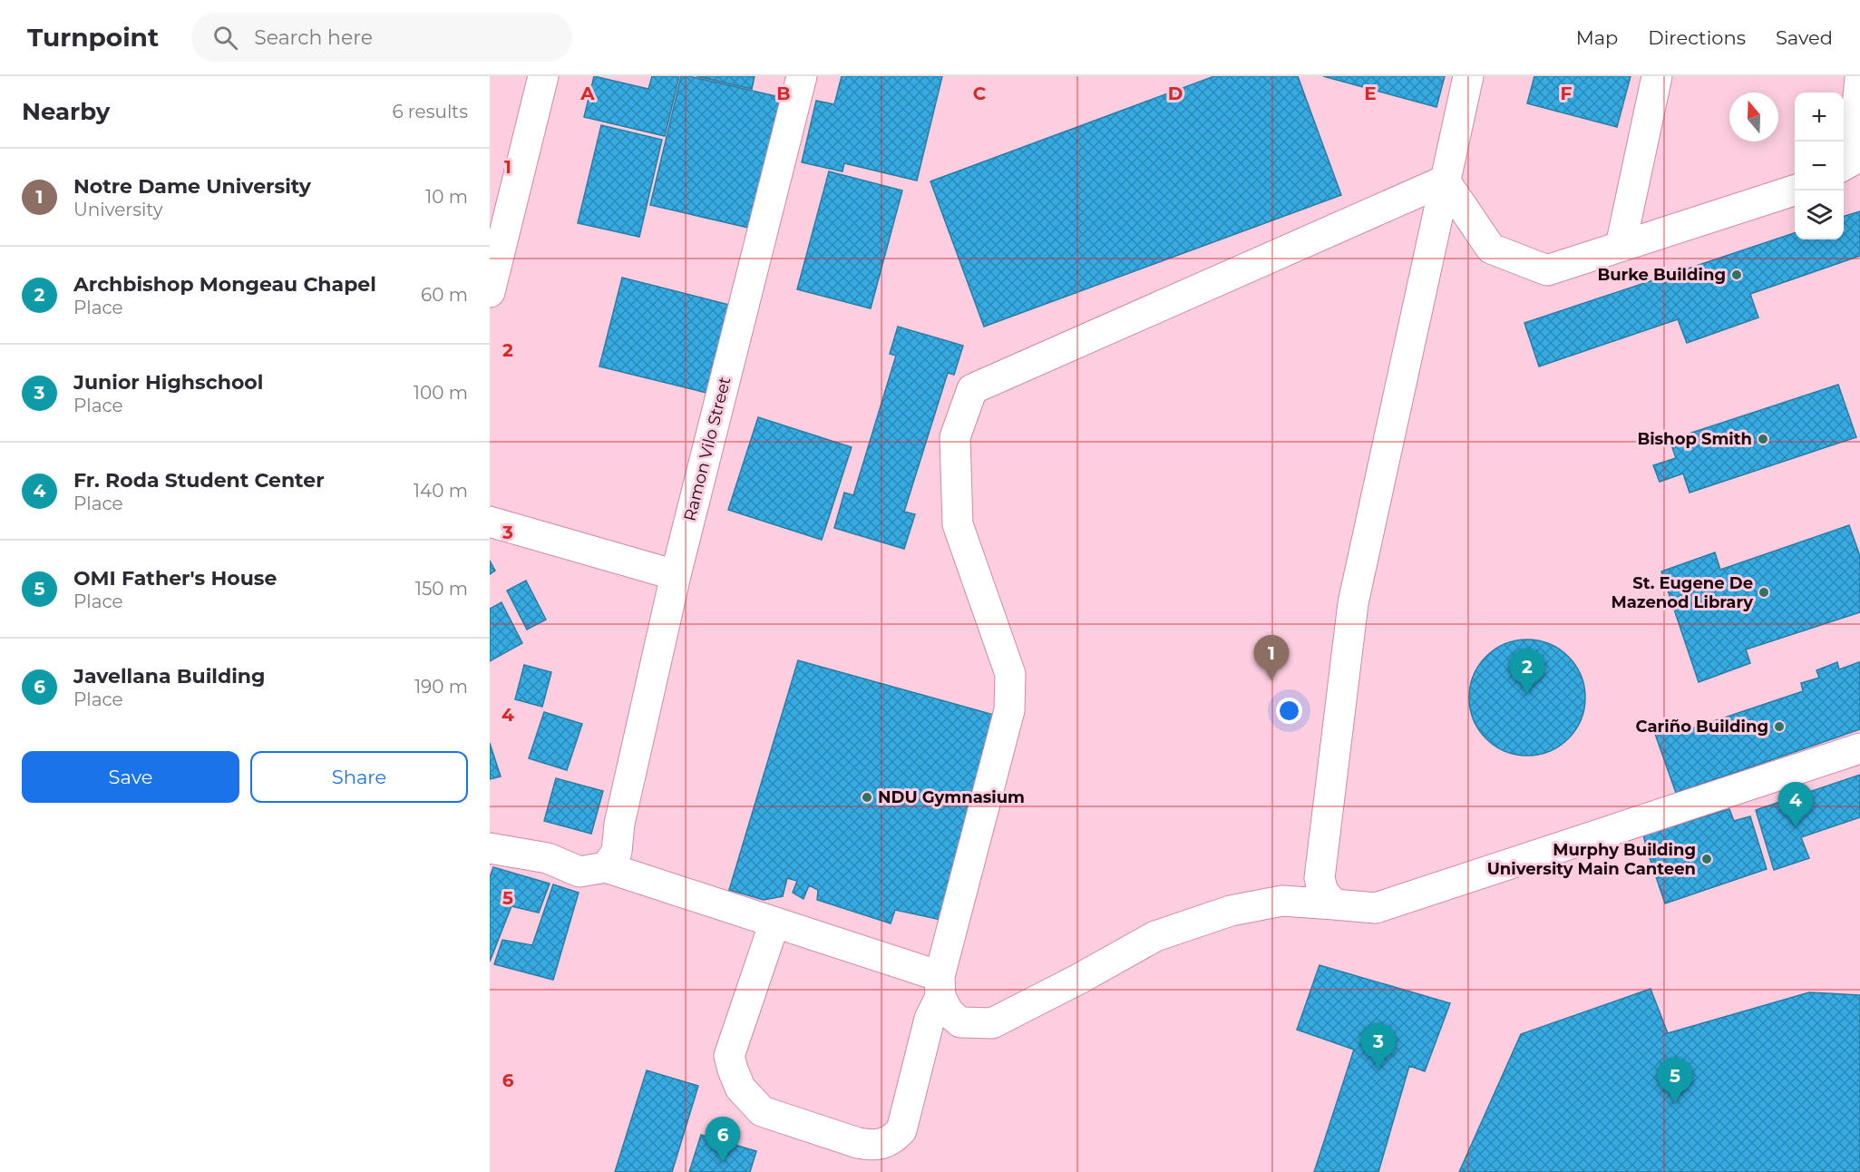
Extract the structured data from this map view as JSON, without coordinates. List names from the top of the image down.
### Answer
{
  "streets": {
    "street": ["Ramon Vilo Street"]
  },
  "places": [
    "Burke Building",
    "Bishop Smith",
    "St. Eugene De Mazenod Library",
    "Cariño Building",
    "NDU Gymnasium",
    "Murphy Building University Main Canteen"
  ],
  "north": "top",
  "page": {
    "header": "Turnpoint",
    "search": "Search here",
    "nav": ["Map", "Directions", "Saved"],
    "heading": ["Nearby", "6 results"],
    "map_buttons": ["+", "−"],
    "list": [
      {
        "mark": "1",
        "name": "Notre Dame University",
        "note": "University",
        "value": "10 m"
      },
      {
        "mark": "2",
        "name": "Archbishop Mongeau Chapel",
        "note": "Place",
        "value": "60 m"
      },
      {
        "mark": "3",
        "name": "Junior Highschool",
        "note": "Place",
        "value": "100 m"
      },
      {
        "mark": "4",
        "name": "Fr. Roda Student Center",
        "note": "Place",
        "value": "140 m"
      },
      {
        "mark": "5",
        "name": "OMI Father's House",
        "note": "Place",
        "value": "150 m"
      },
      {
        "mark": "6",
        "name": "Javellana Building",
        "note": "Place",
        "value": "190 m"
      }
    ],
    "pins": [
      "1",
      "2",
      "4",
      "3",
      "5",
      "6"
    ],
    "buttons": ["Save", "Share"]
  },
  "grid": {
    "columns": [
      "A",
      "B",
      "C",
      "D",
      "E",
      "F"
    ],
    "rows": [
      "1",
      "2",
      "3",
      "4",
      "5",
      "6"
    ]
  }
}
